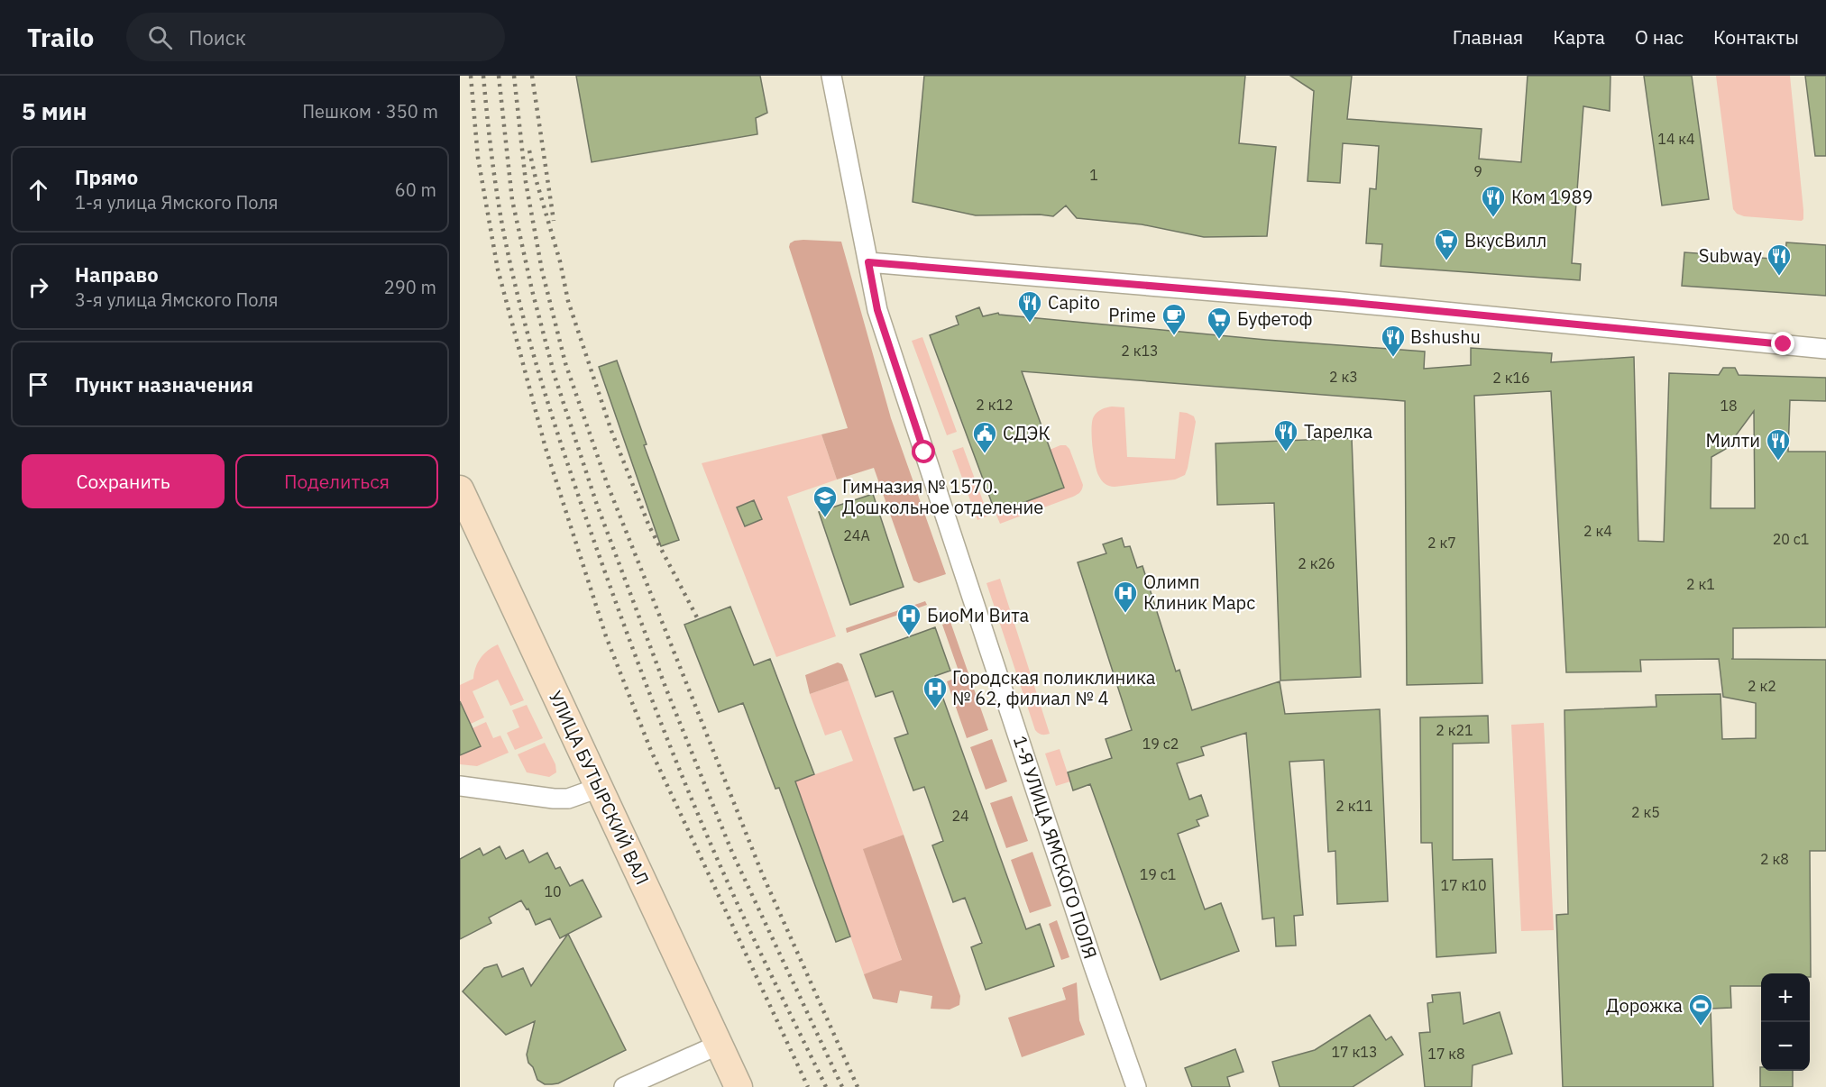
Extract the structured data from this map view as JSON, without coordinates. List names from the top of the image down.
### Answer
{
  "streets": {
    "street": ["УЛИЦА БУТЫРСКИЙ ВАЛ", "1-Я УЛИЦА ЯМСКОГО ПОЛЯ"]
  },
  "places": {
    "restaurant": [
      "Ком 1989",
      "Subway",
      "Capito",
      "Bshushu",
      "Тарелка",
      "Милти"
    ],
    "supermarket": ["ВкусВилл", "Буфетоф"],
    "cafe": ["Prime"],
    "public building": ["СДЭК"],
    "school or university": ["Гимназия № 1570. Дошкольное отделение"],
    "hospital": ["Олимп Клиник Марс", "БиоМи Вита", "Городская поликлиника № 62, филиал № 4"],
    "sports": ["Дорожка"]
  },
  "house_numbers": [
    "14 к4",
    "9",
    "1",
    "2 к13",
    "2 к3",
    "2 к16",
    "2 к12",
    "18",
    "2 к4",
    "24А",
    "20 с1",
    "2 к7",
    "2 к26",
    "2 к1",
    "2 к2",
    "2 к21",
    "19 с2",
    "2 к11",
    "2 к5",
    "24",
    "2 к8",
    "19 с1",
    "17 к10",
    "10",
    "17 к13",
    "17 к8"
  ],
  "page": {
    "header": "Trailo",
    "search": "Поиск",
    "nav": [
      "Главная",
      "Карта",
      "О нас",
      "Контакты"
    ],
    "heading": ["5 мин", "Пешком · 350 m"],
    "list": [
      ["Прямо", "1-я улица Ямского Поля", "60 m"],
      ["Направо", "3-я улица Ямского Поля", "290 m"],
      "Пункт назначения"
    ],
    "buttons": ["Сохранить", "Поделиться"],
    "map_buttons": ["+", "−"]
  }
}
